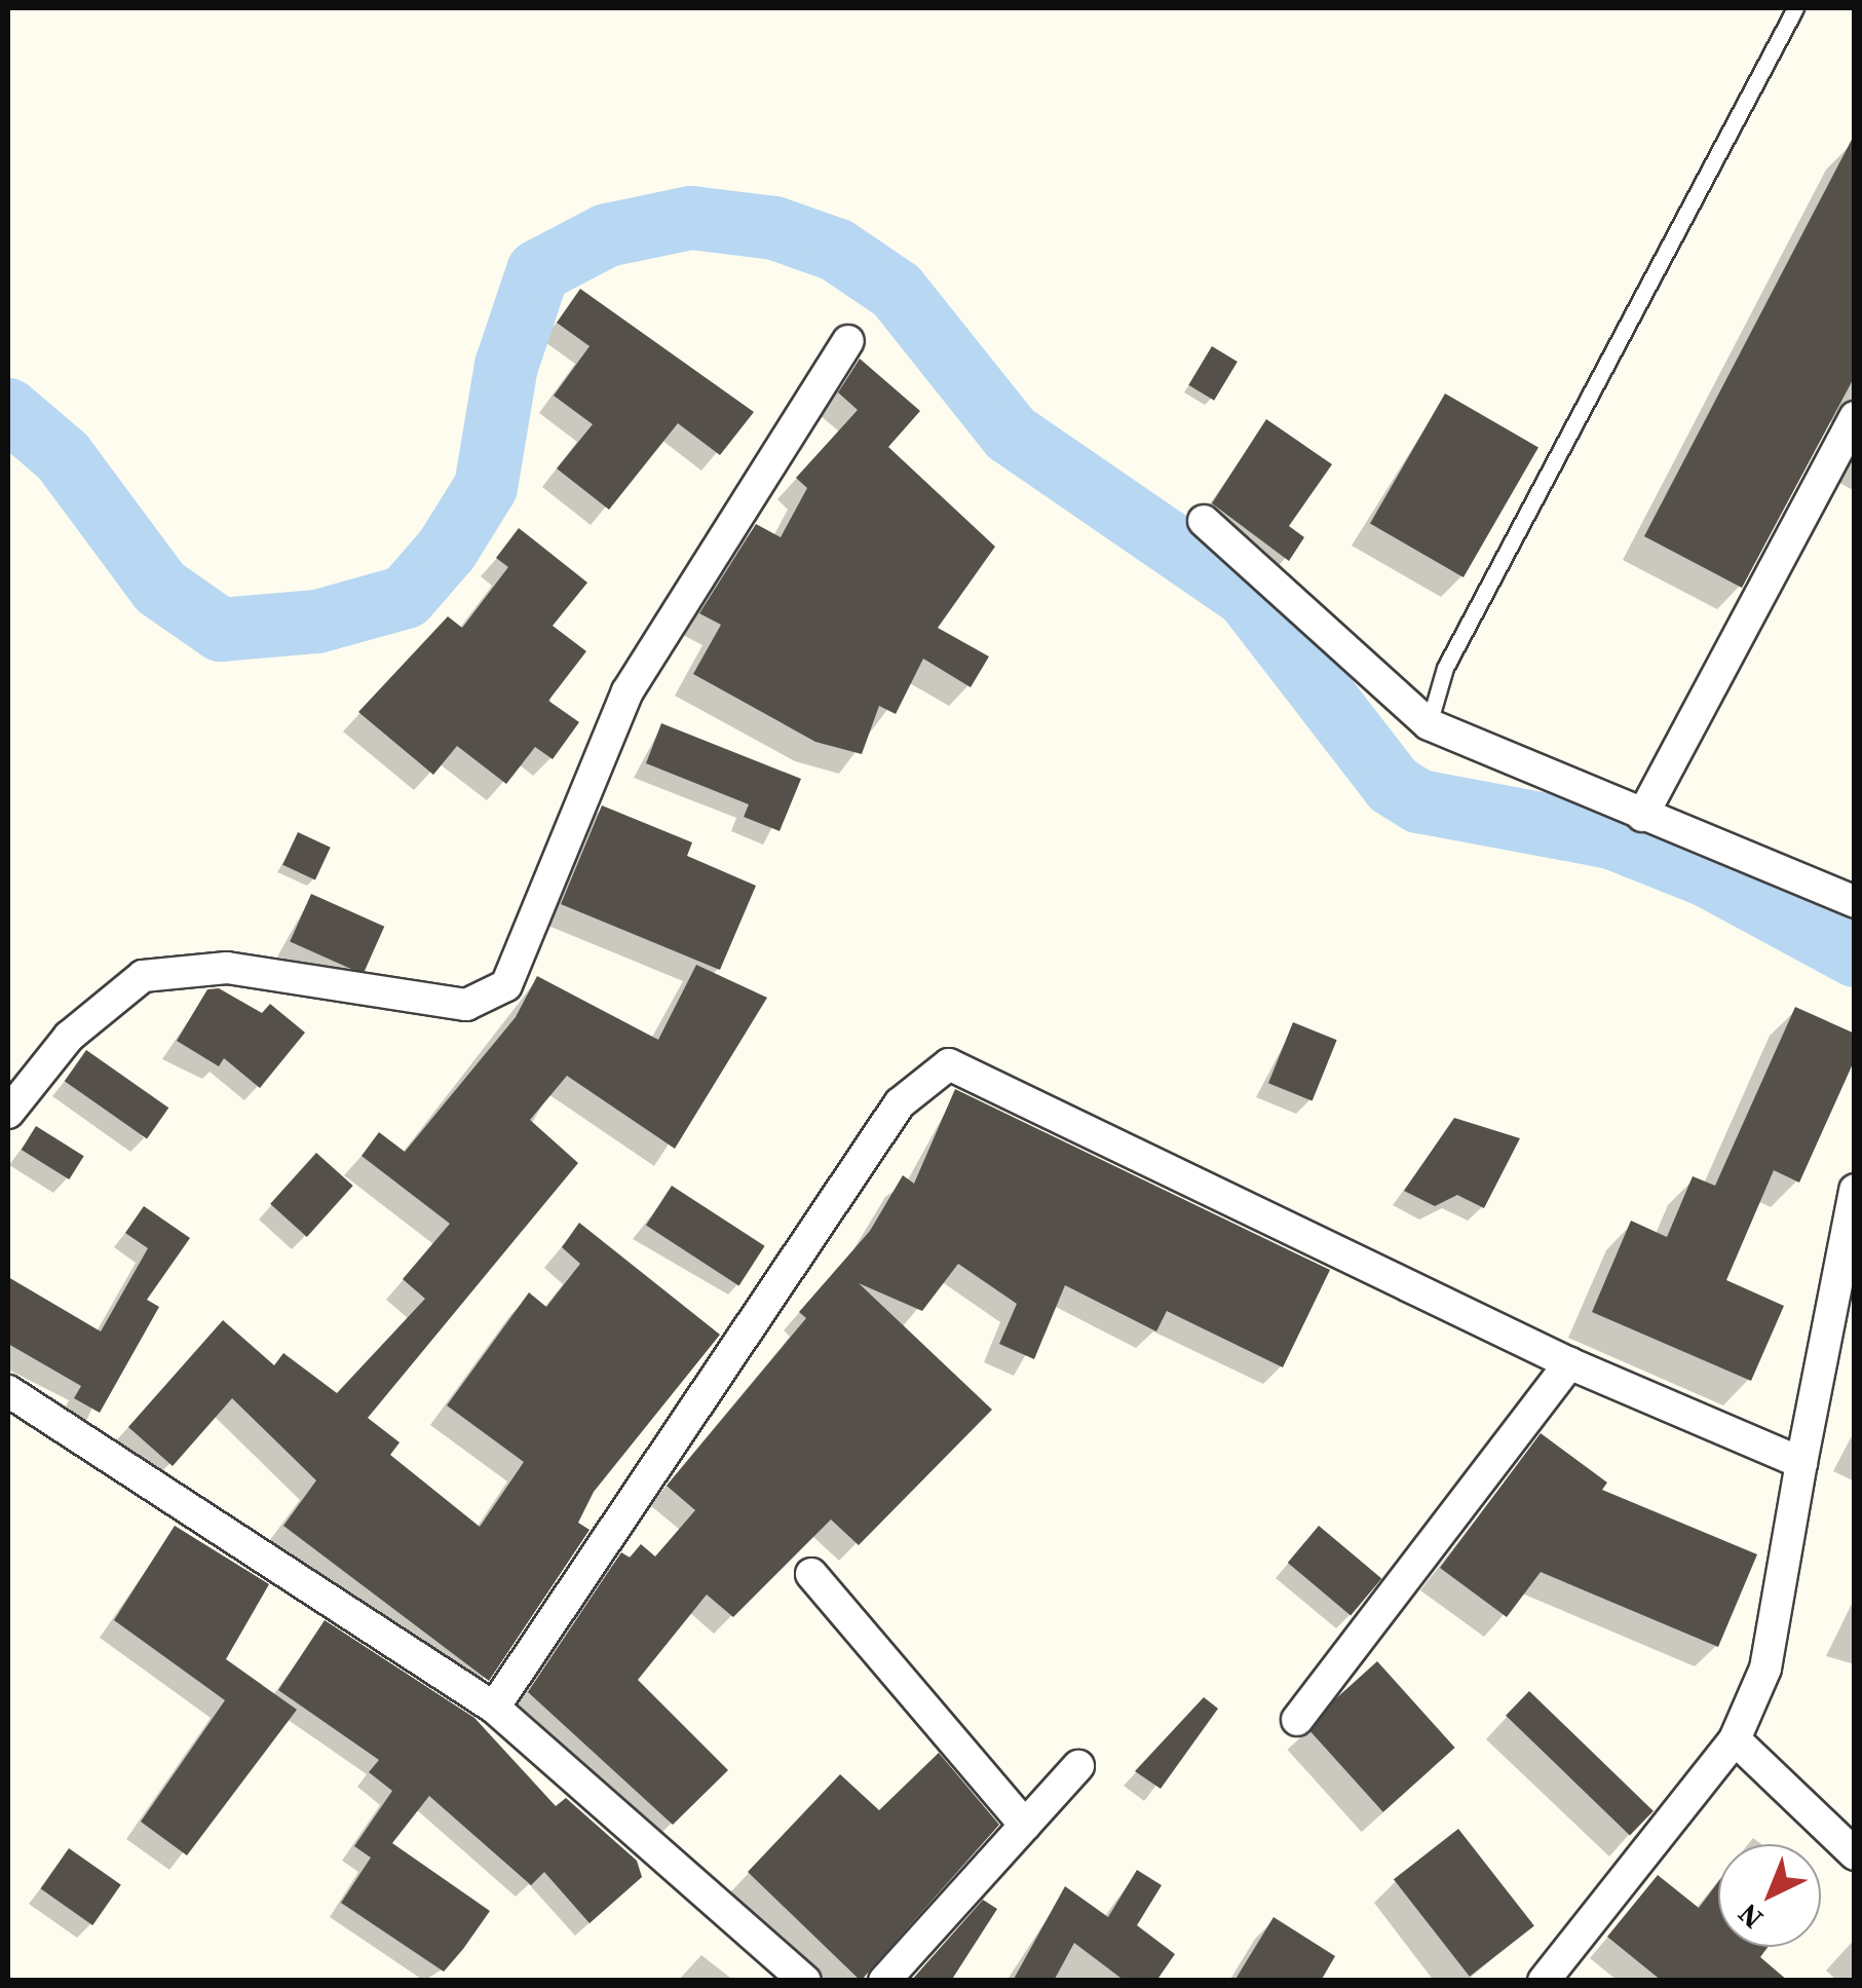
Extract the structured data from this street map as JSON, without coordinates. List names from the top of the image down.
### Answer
{
  "north": "bottom left"
}
